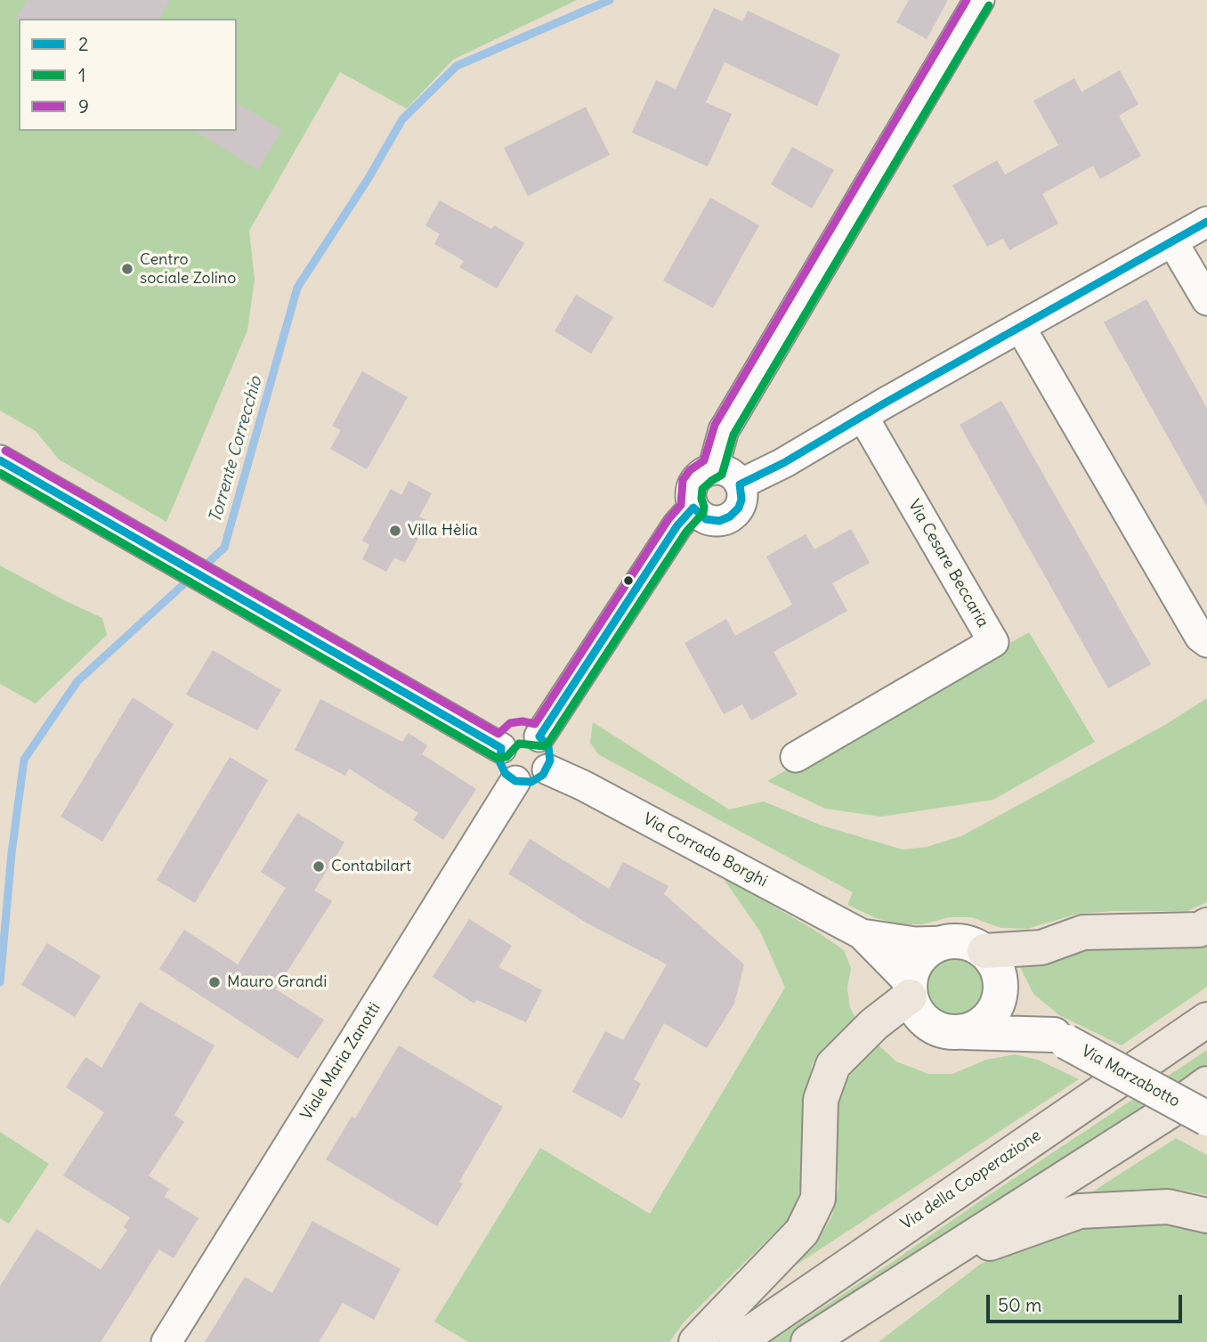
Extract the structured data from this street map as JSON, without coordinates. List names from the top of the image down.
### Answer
{
  "streets": {
    "highway": ["Via della Cooperazione"],
    "street": [
      "Via Cesare Beccaria",
      "Via Corrado Borghi",
      "Viale Maria Zanotti",
      "Via Marzabotto"
    ]
  },
  "crossings": [
    ["Via Corrado Borghi", "Viale Maria Zanotti"],
    ["Via Corrado Borghi", "Via Marzabotto"]
  ],
  "water": ["Torrente Correcchio"],
  "places": [
    "Centro sociale Zolino",
    "Villa Hèlia",
    "Contabilart",
    "Mauro Grandi"
  ],
  "lines": ["transit line 9", "transit line 1", "transit line 2"],
  "legend": ["2", "1", "9"],
  "scale_bar": "50 m"
}
